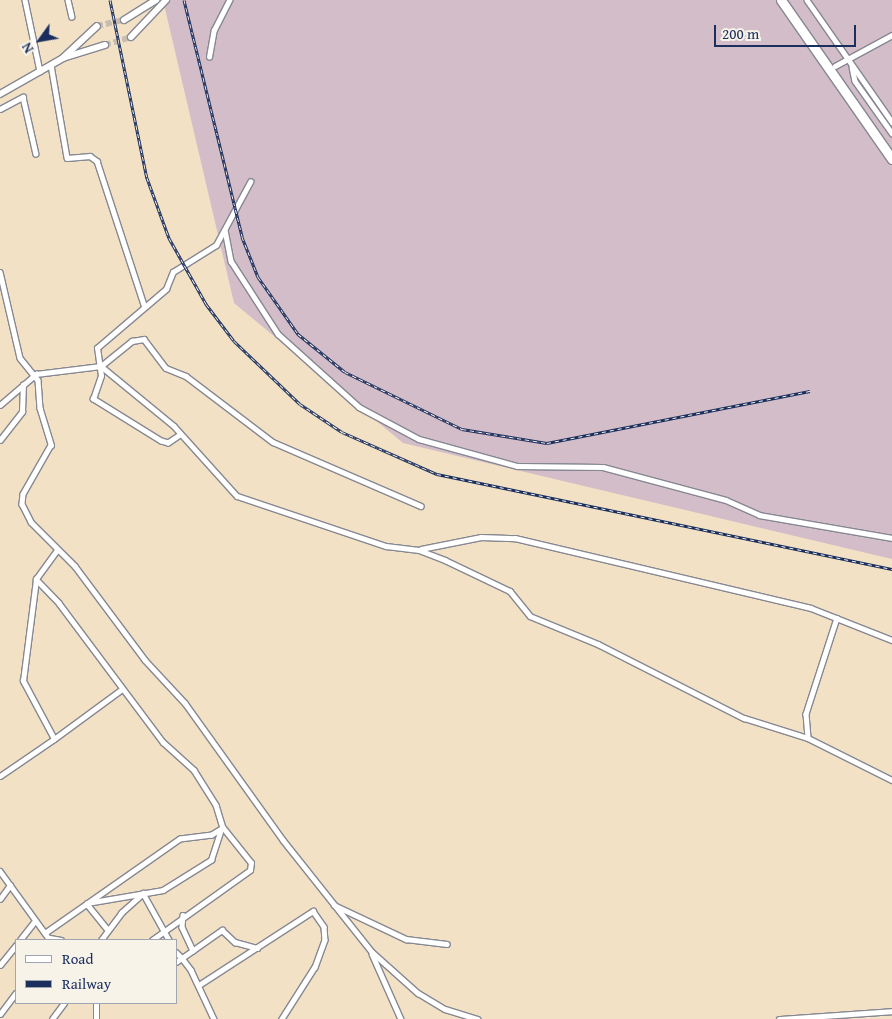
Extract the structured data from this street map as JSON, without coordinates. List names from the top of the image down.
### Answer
{
  "legend": ["Road", "Railway"],
  "scale_bar": "200 m",
  "north": "bottom left"
}
